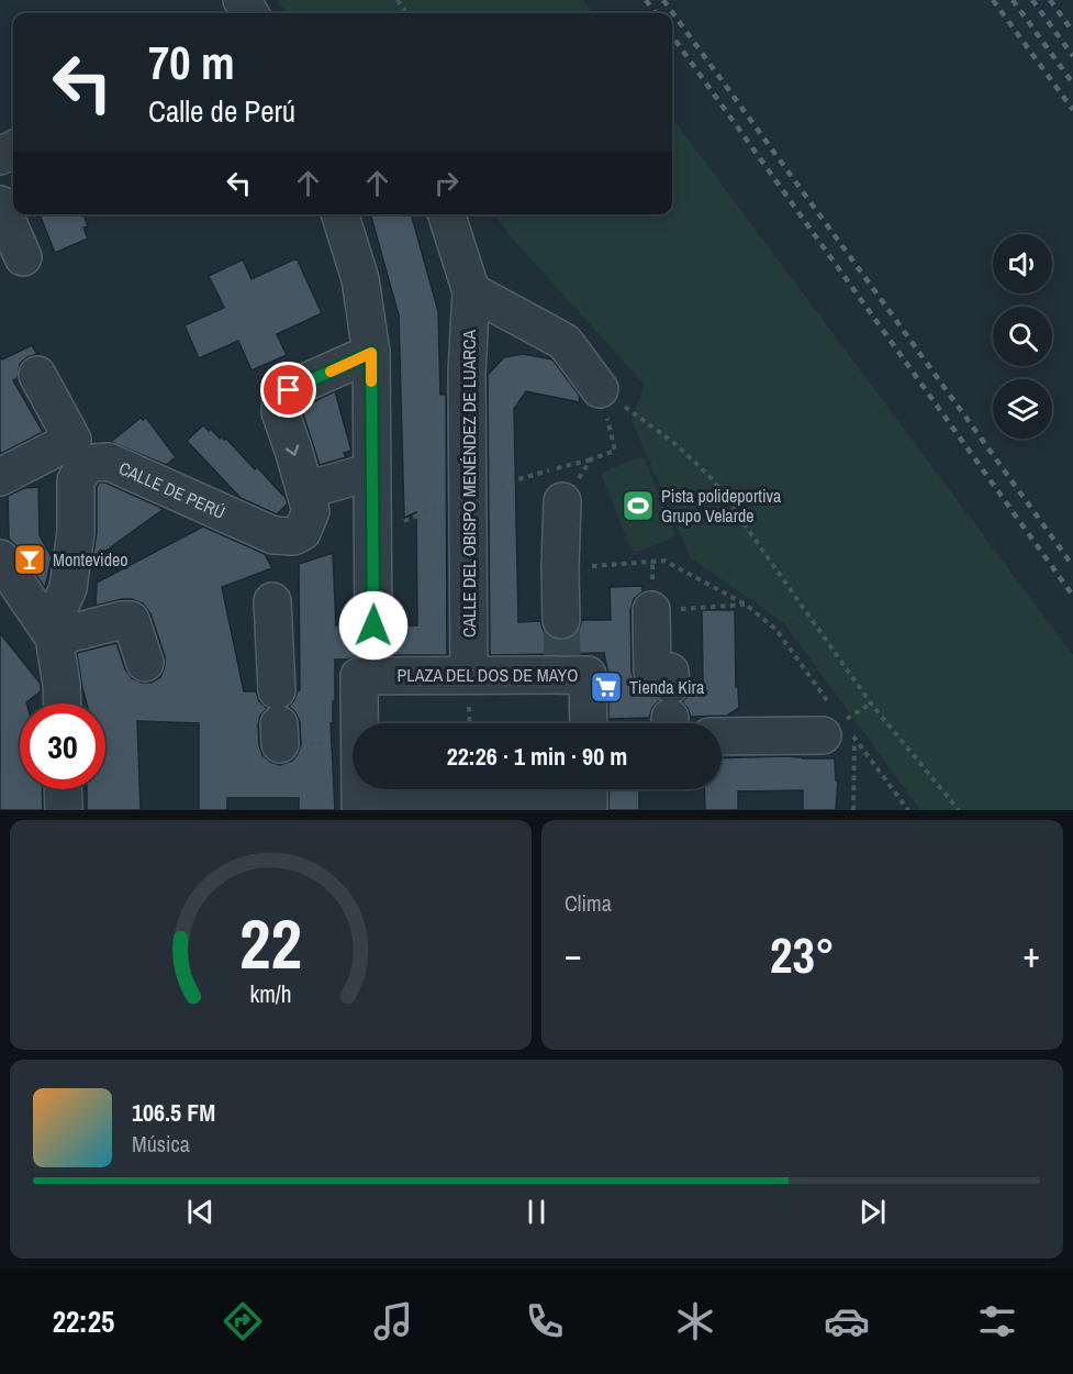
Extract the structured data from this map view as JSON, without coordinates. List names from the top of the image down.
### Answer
{
  "streets": {
    "street": ["CALLE DEL OBISPO MENÉNDEZ DE LUARCA", "CALLE DE PERÚ", "PLAZA DEL DOS DE MAYO"]
  },
  "crossings": [
    ["CALLE DEL OBISPO MENÉNDEZ DE LUARCA", "PLAZA DEL DOS DE MAYO"]
  ],
  "places": {
    "sports": ["Pista polideportiva Grupo Velarde"],
    "bar": ["Montevideo"],
    "supermarket": ["Tienda Kira"]
  },
  "page": {
    "turn": ["70 m", "Calle de Perú"],
    "limit": "30",
    "trip": "22:26 · 1 min · 90 m",
    "tile": "Clima",
    "heat": ["−", "23°", "+"],
    "song": ["106.5 FM", "Música"],
    "tabs": "22:25",
    "gauge": ["22", "km/h"]
  }
}
